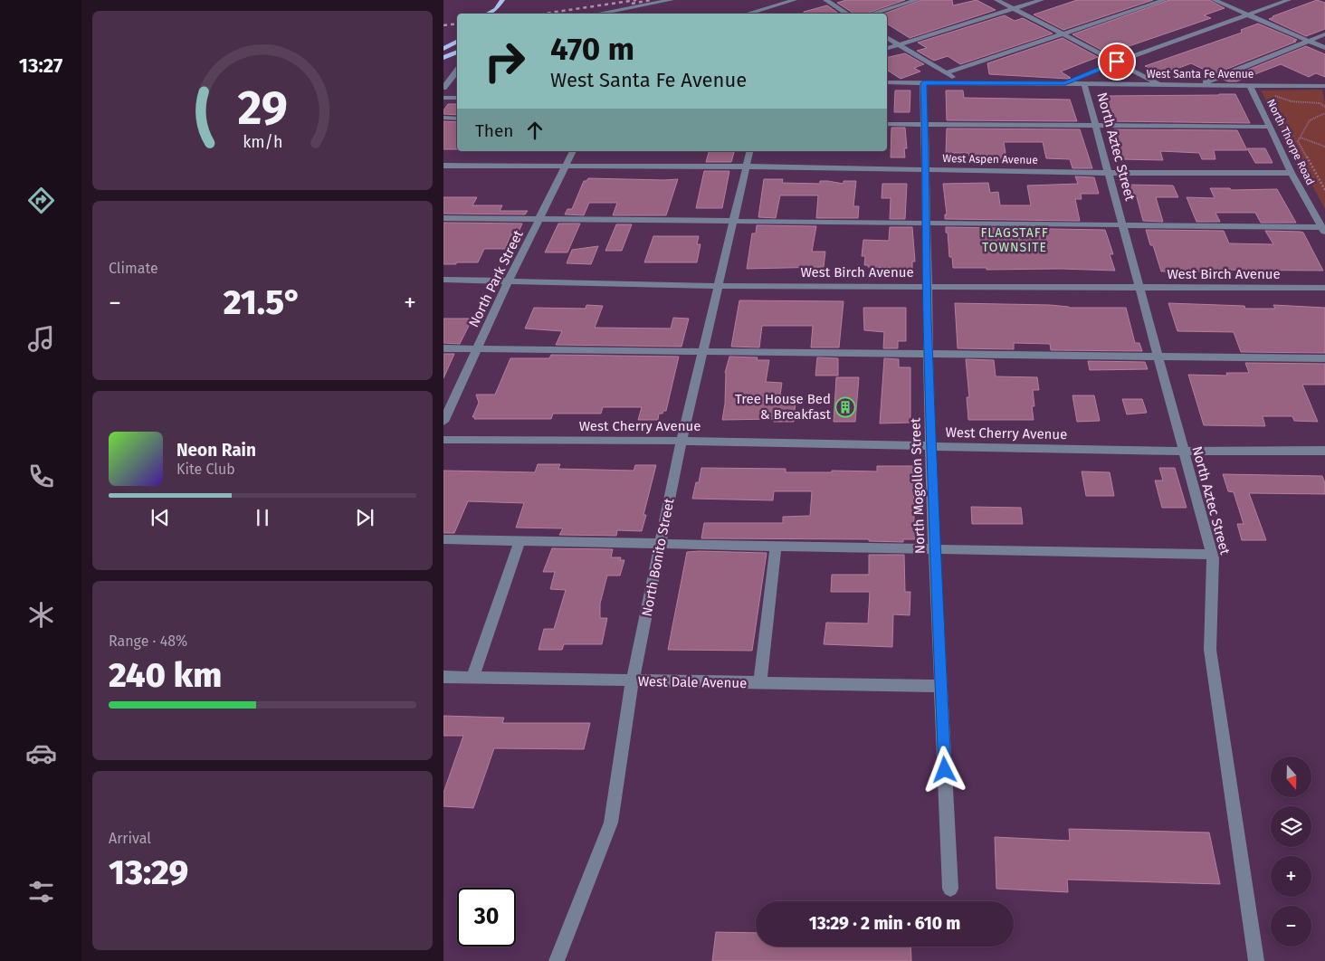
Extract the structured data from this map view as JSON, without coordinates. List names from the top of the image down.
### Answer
{
  "streets": {
    "street": [
      "West Santa Fe Avenue",
      "North Thorpe Road",
      "North Aztec Street",
      "West Aspen Avenue",
      "West Birch Avenue",
      "North Park Street",
      "West Cherry Avenue",
      "North Mogollon Street",
      "North Bonito Street",
      "West Dale Avenue"
    ]
  },
  "crossings": [
    ["West Santa Fe Avenue", "North Thorpe Road"],
    ["West Santa Fe Avenue", "North Aztec Street"],
    ["West Santa Fe Avenue", "North Mogollon Street"],
    ["North Thorpe Road", "West Aspen Avenue"],
    ["North Aztec Street", "West Aspen Avenue"],
    ["North Aztec Street", "West Birch Avenue"],
    ["North Aztec Street", "West Cherry Avenue"],
    ["West Aspen Avenue", "North Park Street"],
    ["West Aspen Avenue", "North Mogollon Street"],
    ["West Aspen Avenue", "North Bonito Street"],
    ["West Birch Avenue", "North Park Street"],
    ["West Birch Avenue", "North Mogollon Street"],
    ["West Birch Avenue", "North Bonito Street"],
    ["West Cherry Avenue", "North Mogollon Street"],
    ["West Cherry Avenue", "North Bonito Street"],
    ["North Mogollon Street", "West Dale Avenue"],
    ["North Bonito Street", "West Dale Avenue"]
  ],
  "districts": ["FLAGSTAFF TOWNSITE"],
  "places": {
    "building": ["Tree House Bed & Breakfast"]
  },
  "north": "bottom",
  "page": {
    "tabs": "13:27",
    "turn": ["470 m", "West Santa Fe Avenue"],
    "then": "Then",
    "tile": [
      "Climate",
      ["Range · 48%", "240 km"],
      ["Arrival", "13:29"]
    ],
    "heat": ["−", "21.5°", "+"],
    "song": ["Neon Rain", "Kite Club"],
    "map_buttons": ["+", "−"],
    "limit": "30",
    "trip": "13:29 · 2 min · 610 m",
    "gauge": ["29", "km/h"]
  }
}
